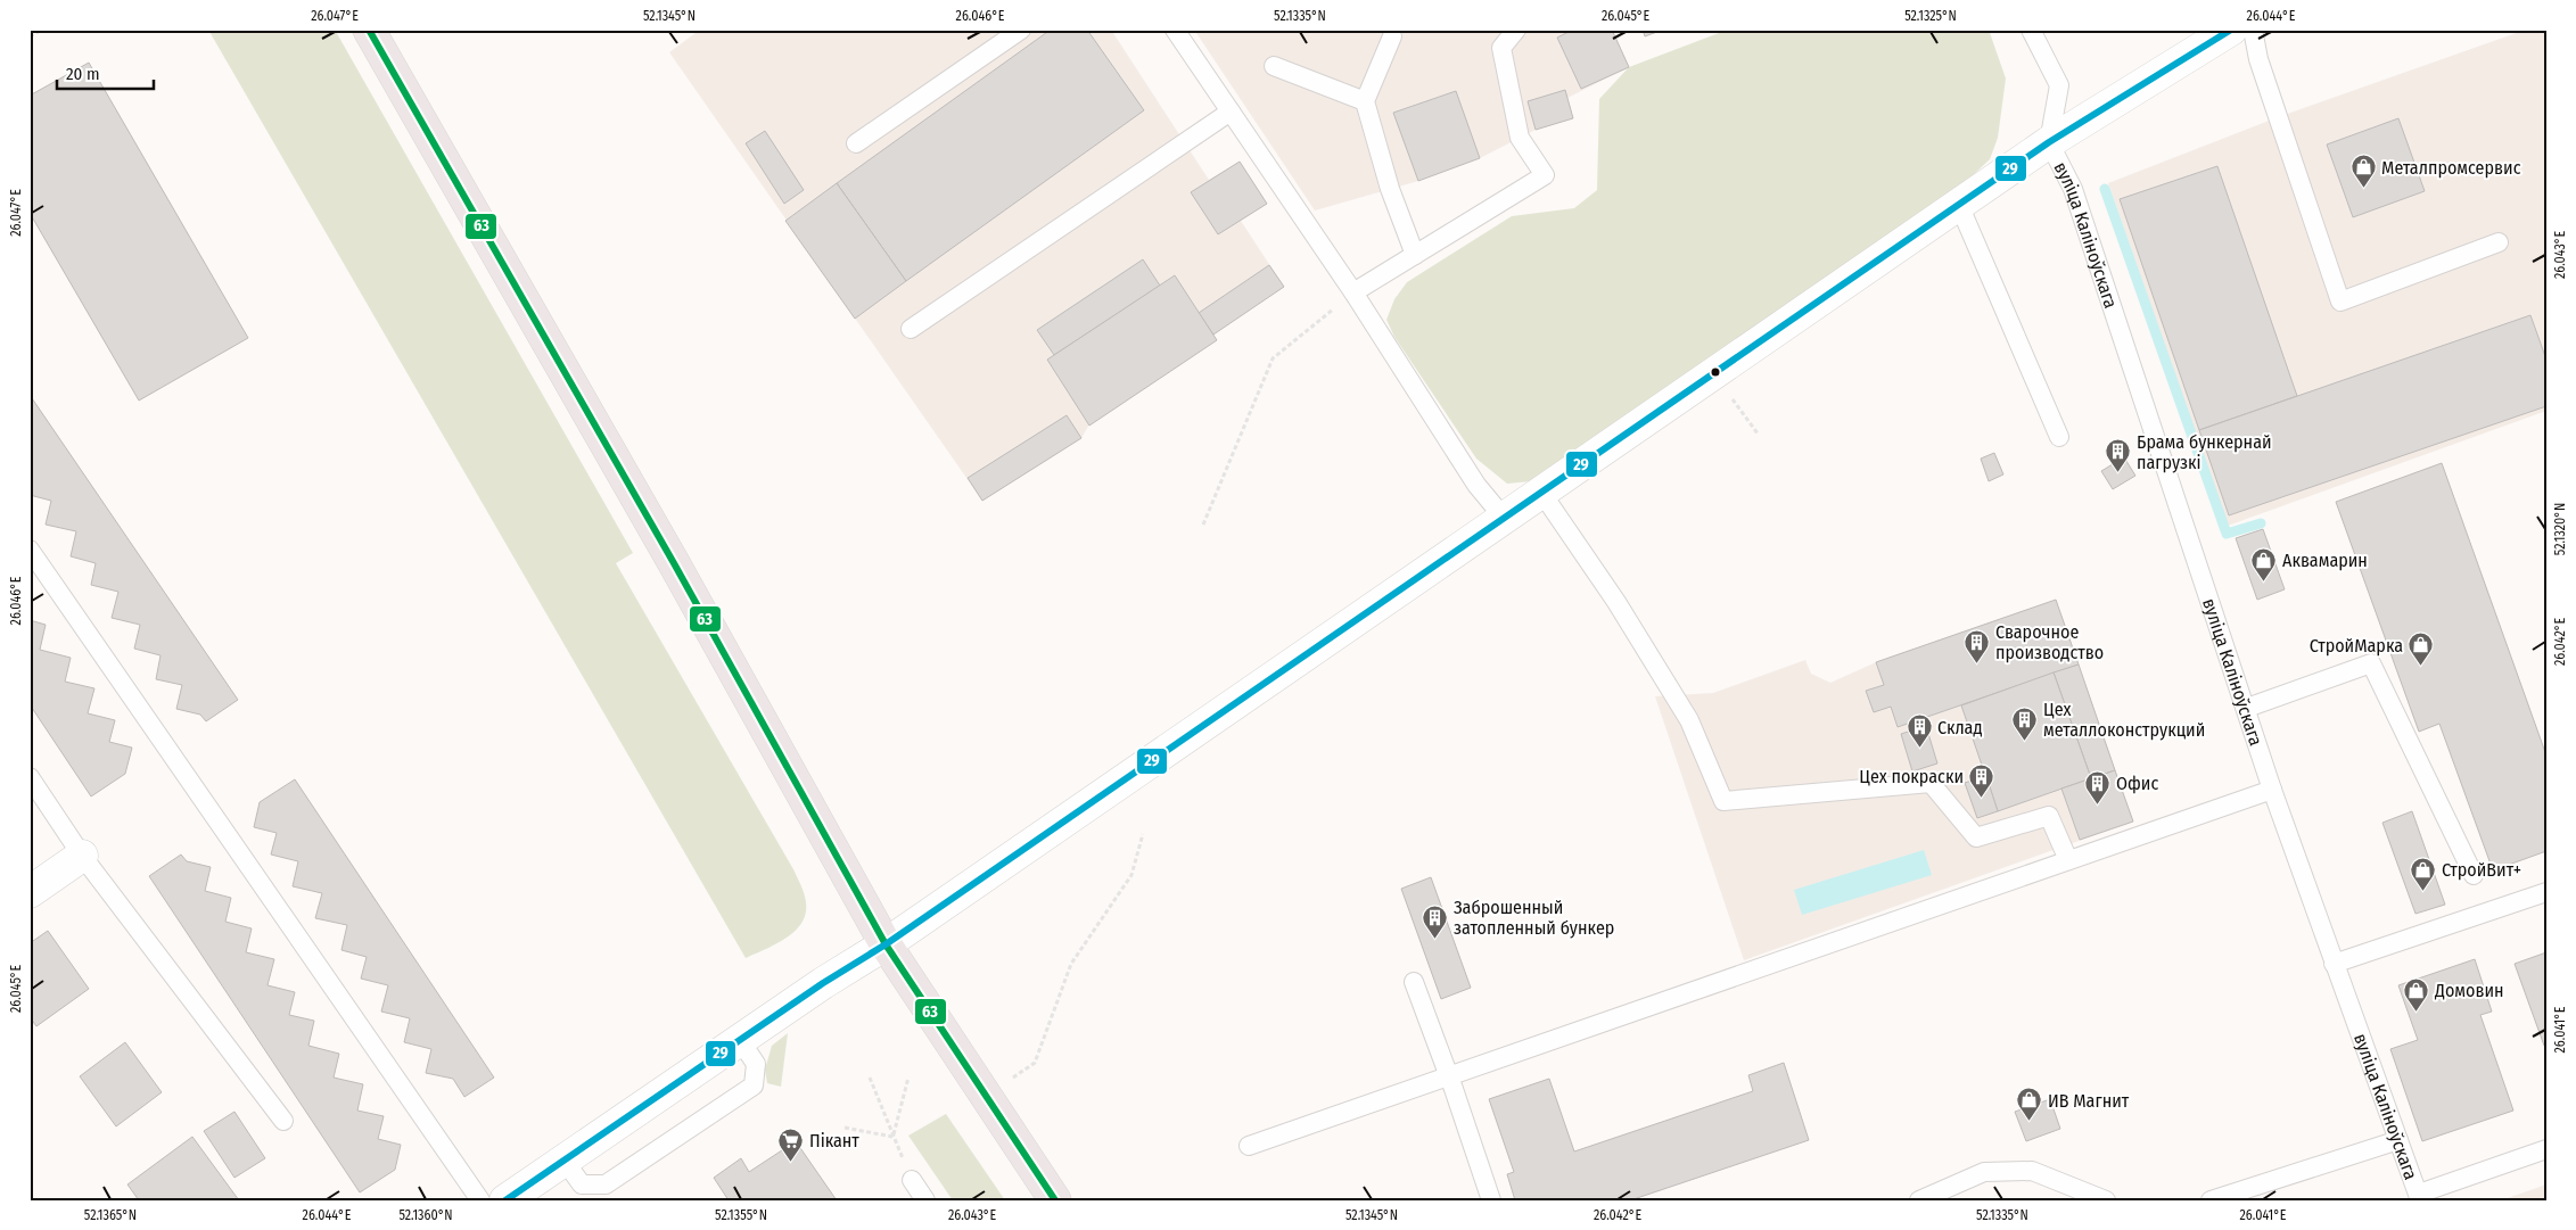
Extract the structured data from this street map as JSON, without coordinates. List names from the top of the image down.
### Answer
{
  "streets": {
    "street": ["вуліца Каліноўскага"]
  },
  "places": {
    "shop": [
      "Металпромсервис",
      "Аквамарин",
      "СтройМарка",
      "СтройВит+",
      "Домовин",
      "ИВ Магнит"
    ],
    "building": [
      "Брама бункернай пагрузкі",
      "Сварочное производство",
      "Цех металлоконструкций",
      "Склад",
      "Цех покраски",
      "Офис",
      "Заброшенный затопленный бункер"
    ],
    "supermarket": ["Пікант"]
  },
  "lines": ["transit line 63", "transit line 29"],
  "scale_bar": "20 m",
  "coordinates": [
    "26.047°E",
    "52.1345°N",
    "26.046°E",
    "52.1335°N",
    "26.045°E",
    "52.1325°N",
    "26.044°E",
    "26.043°E",
    "52.1320°N",
    "26.042°E",
    "26.041°E",
    "52.1365°N",
    "52.1360°N",
    "52.1355°N"
  ]
}
